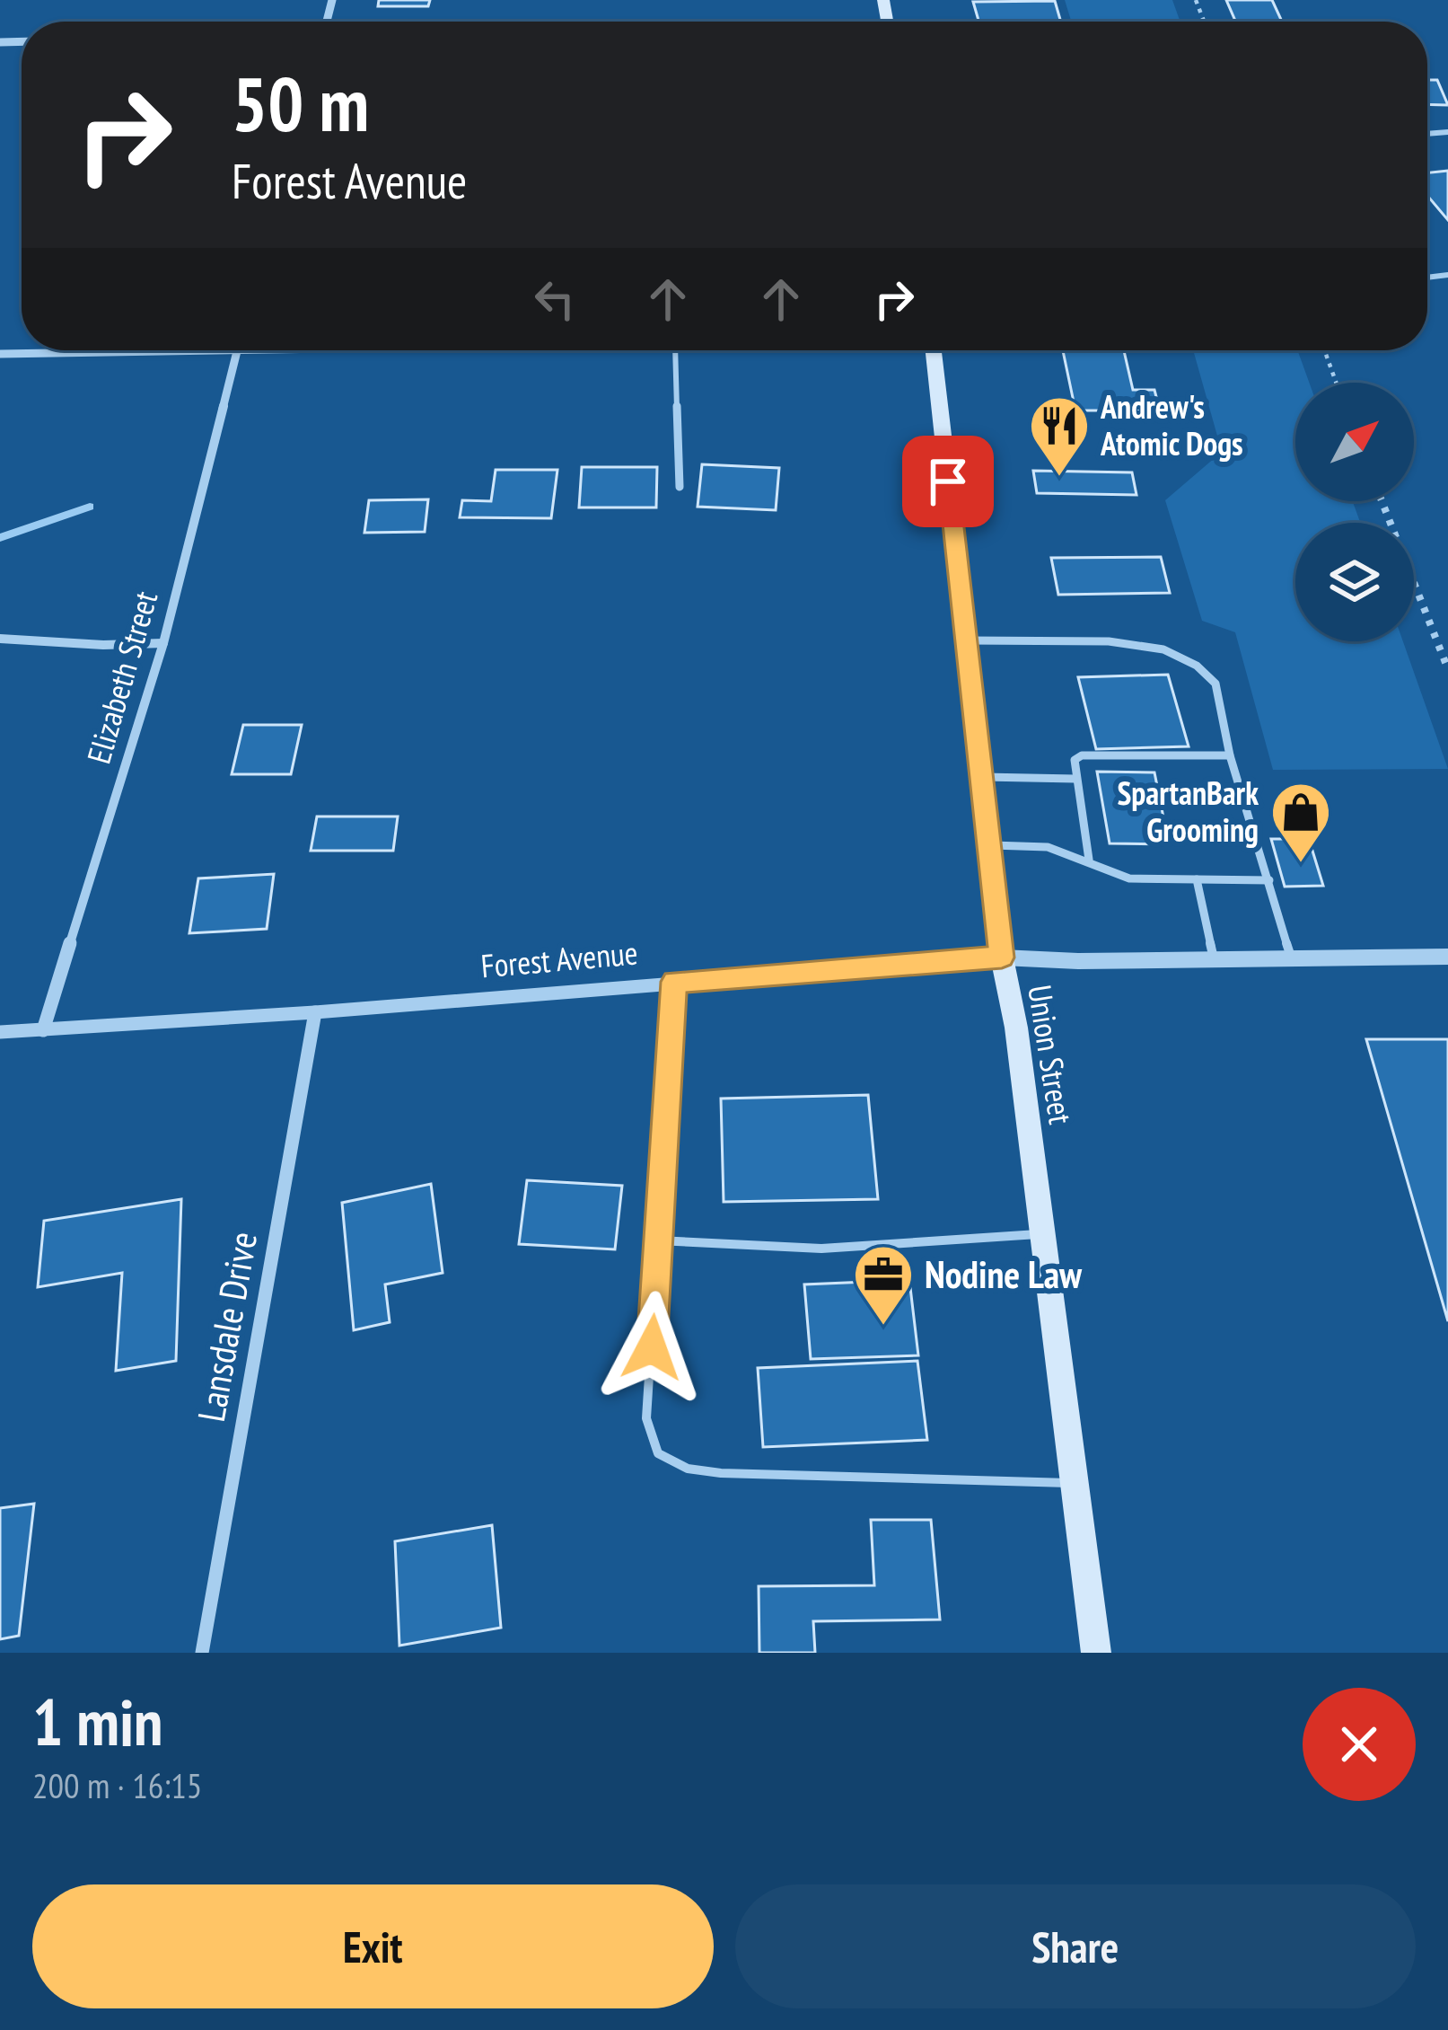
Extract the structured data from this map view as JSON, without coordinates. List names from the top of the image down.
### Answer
{
  "streets": {
    "main road": ["Union Street"],
    "street": ["Elizabeth Street", "Forest Avenue", "Lansdale Drive"]
  },
  "crossings": [
    ["Elizabeth Street", "Forest Avenue"],
    ["Forest Avenue", "Union Street"],
    ["Forest Avenue", "Lansdale Drive"]
  ],
  "places": {
    "restaurant": ["Andrew's Atomic Dogs"],
    "shop": ["SpartanBark Grooming"],
    "office": ["Nodine Law"]
  },
  "north": "top right",
  "page": {
    "turn": ["50 m", "Forest Avenue"],
    "heading": ["1 min", "200 m · 16:15"],
    "buttons": ["Exit", "Share"]
  }
}
